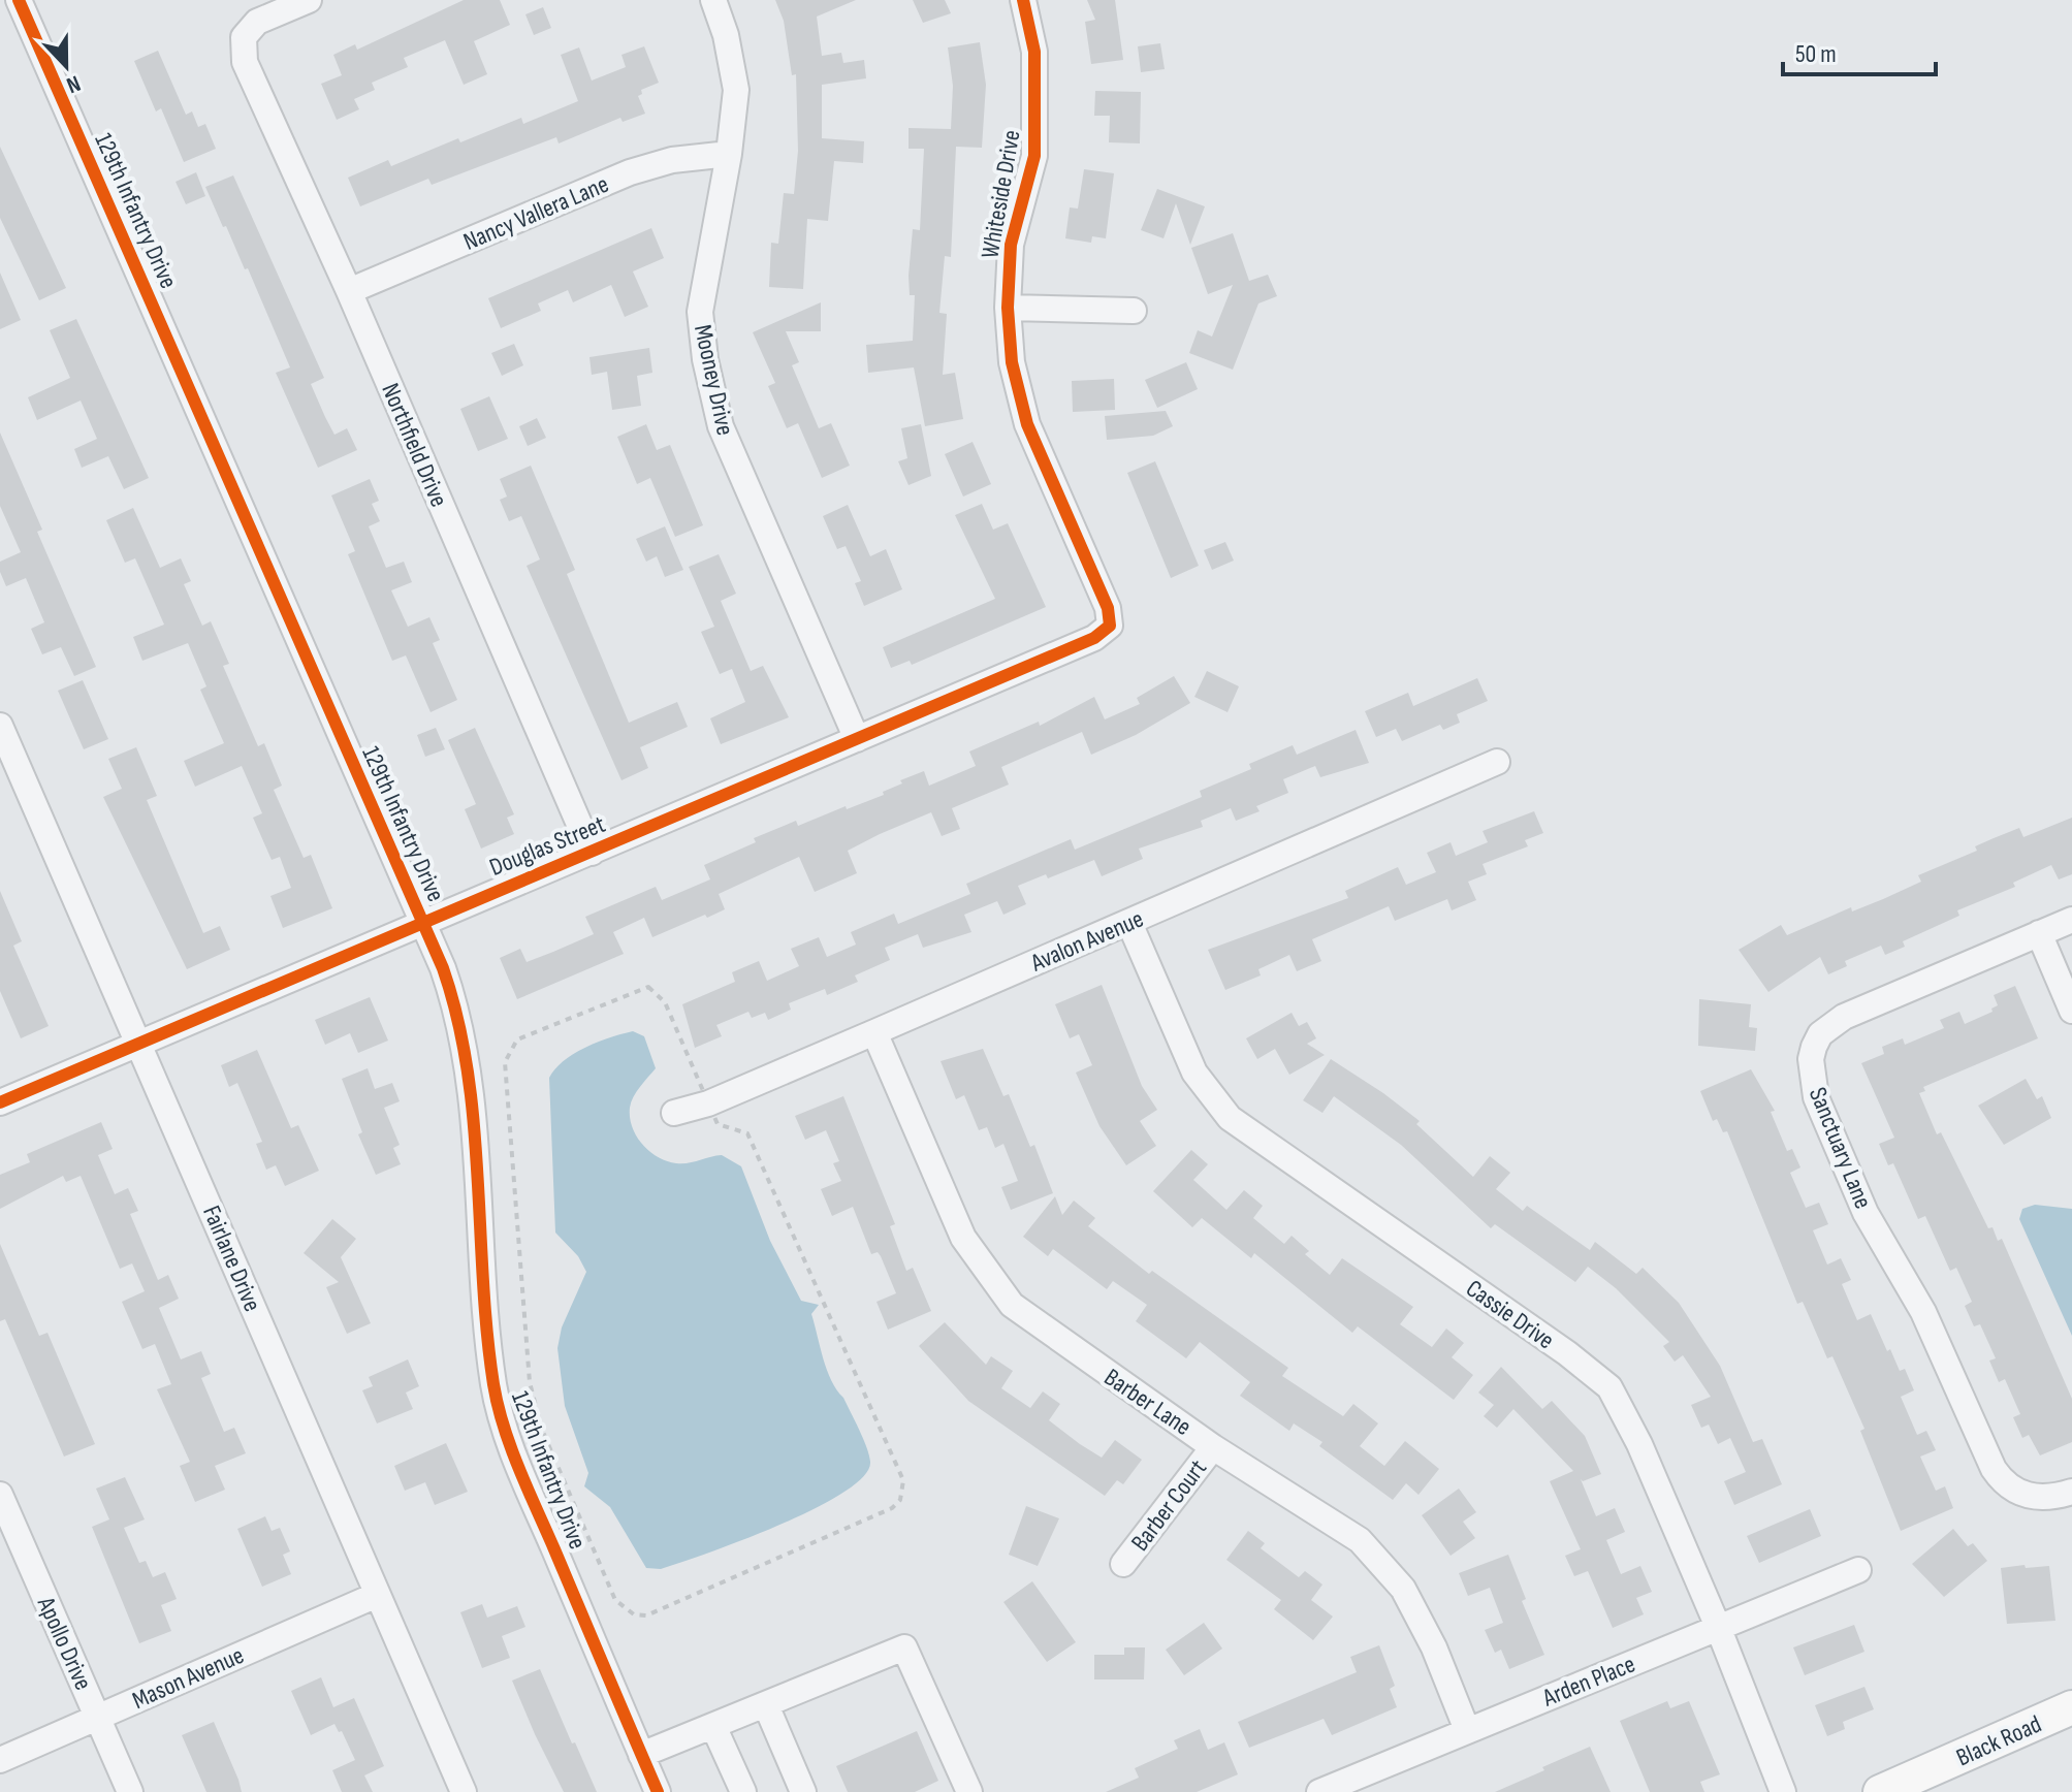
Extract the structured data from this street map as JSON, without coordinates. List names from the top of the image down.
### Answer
{
  "streets": {
    "main road": ["Black Road"],
    "street": [
      "Whiteside Drive",
      "129th Infantry Drive",
      "Nancy Vallera Lane",
      "Mooney Drive",
      "Northfield Drive",
      "Douglas Street",
      "Avalon Avenue",
      "Sanctuary Lane",
      "Fairlane Drive",
      "Cassie Drive",
      "Barber Lane",
      "Barber Court",
      "Apollo Drive",
      "Mason Avenue",
      "Arden Place"
    ]
  },
  "crossings": [
    ["Whiteside Drive", "Douglas Street"],
    ["129th Infantry Drive", "Douglas Street"],
    ["Nancy Vallera Lane", "Mooney Drive"],
    ["Nancy Vallera Lane", "Northfield Drive"],
    ["Mooney Drive", "Douglas Street"],
    ["Northfield Drive", "Douglas Street"],
    ["Douglas Street", "Fairlane Drive"],
    ["Avalon Avenue", "Cassie Drive"],
    ["Avalon Avenue", "Barber Lane"],
    ["Fairlane Drive", "Mason Avenue"],
    ["Cassie Drive", "Arden Place"],
    ["Barber Lane", "Barber Court"],
    ["Barber Lane", "Arden Place"],
    ["Apollo Drive", "Mason Avenue"]
  ],
  "scale_bar": "50 m",
  "north": "bottom"
}
